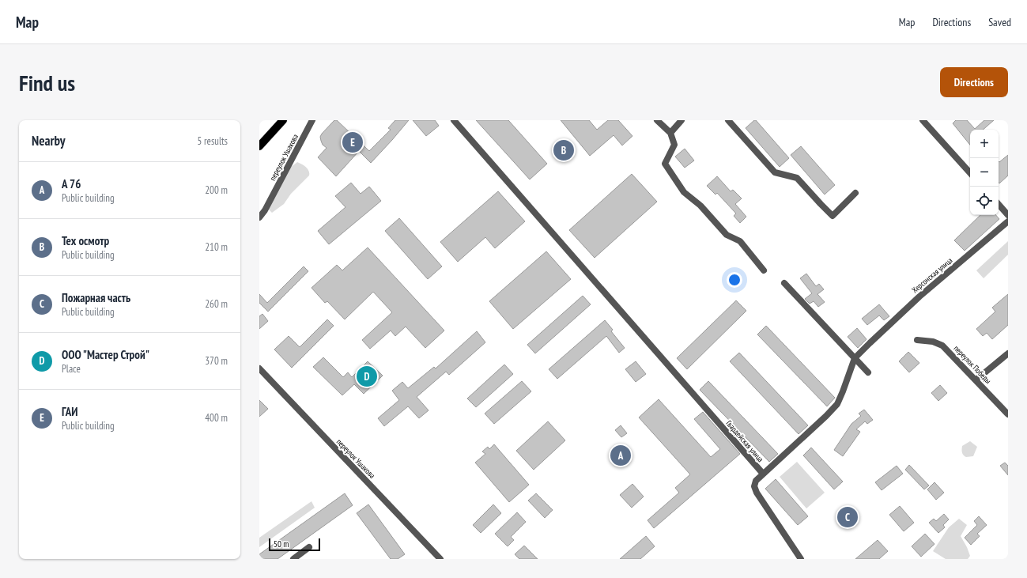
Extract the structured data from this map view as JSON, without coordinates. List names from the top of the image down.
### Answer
{
  "streets": {
    "street": [
      "переулок Ушакова",
      "Херсонская улица",
      "переулок Победы",
      "Гвардейская улица"
    ]
  },
  "scale_bar": "50 m",
  "page": {
    "header": "Map",
    "nav": ["Map", "Directions", "Saved"],
    "buttons": "Directions",
    "title": "Find us",
    "heading": ["Nearby", "5 results"],
    "map_buttons": ["+", "−"],
    "pins": [
      "E",
      "B",
      "D",
      "A",
      "C"
    ],
    "list": [
      {
        "mark": "A",
        "name": "А 76",
        "note": "Public building",
        "value": "200 m"
      },
      {
        "mark": "B",
        "name": "Тех осмотр",
        "note": "Public building",
        "value": "210 m"
      },
      {
        "mark": "C",
        "name": "Пожарная часть",
        "note": "Public building",
        "value": "260 m"
      },
      {
        "mark": "D",
        "name": "ООО \"Мастер Строй\"",
        "note": "Place",
        "value": "370 m"
      },
      {
        "mark": "E",
        "name": "ГАИ",
        "note": "Public building",
        "value": "400 m"
      }
    ],
    "scale": "50 m"
  }
}
